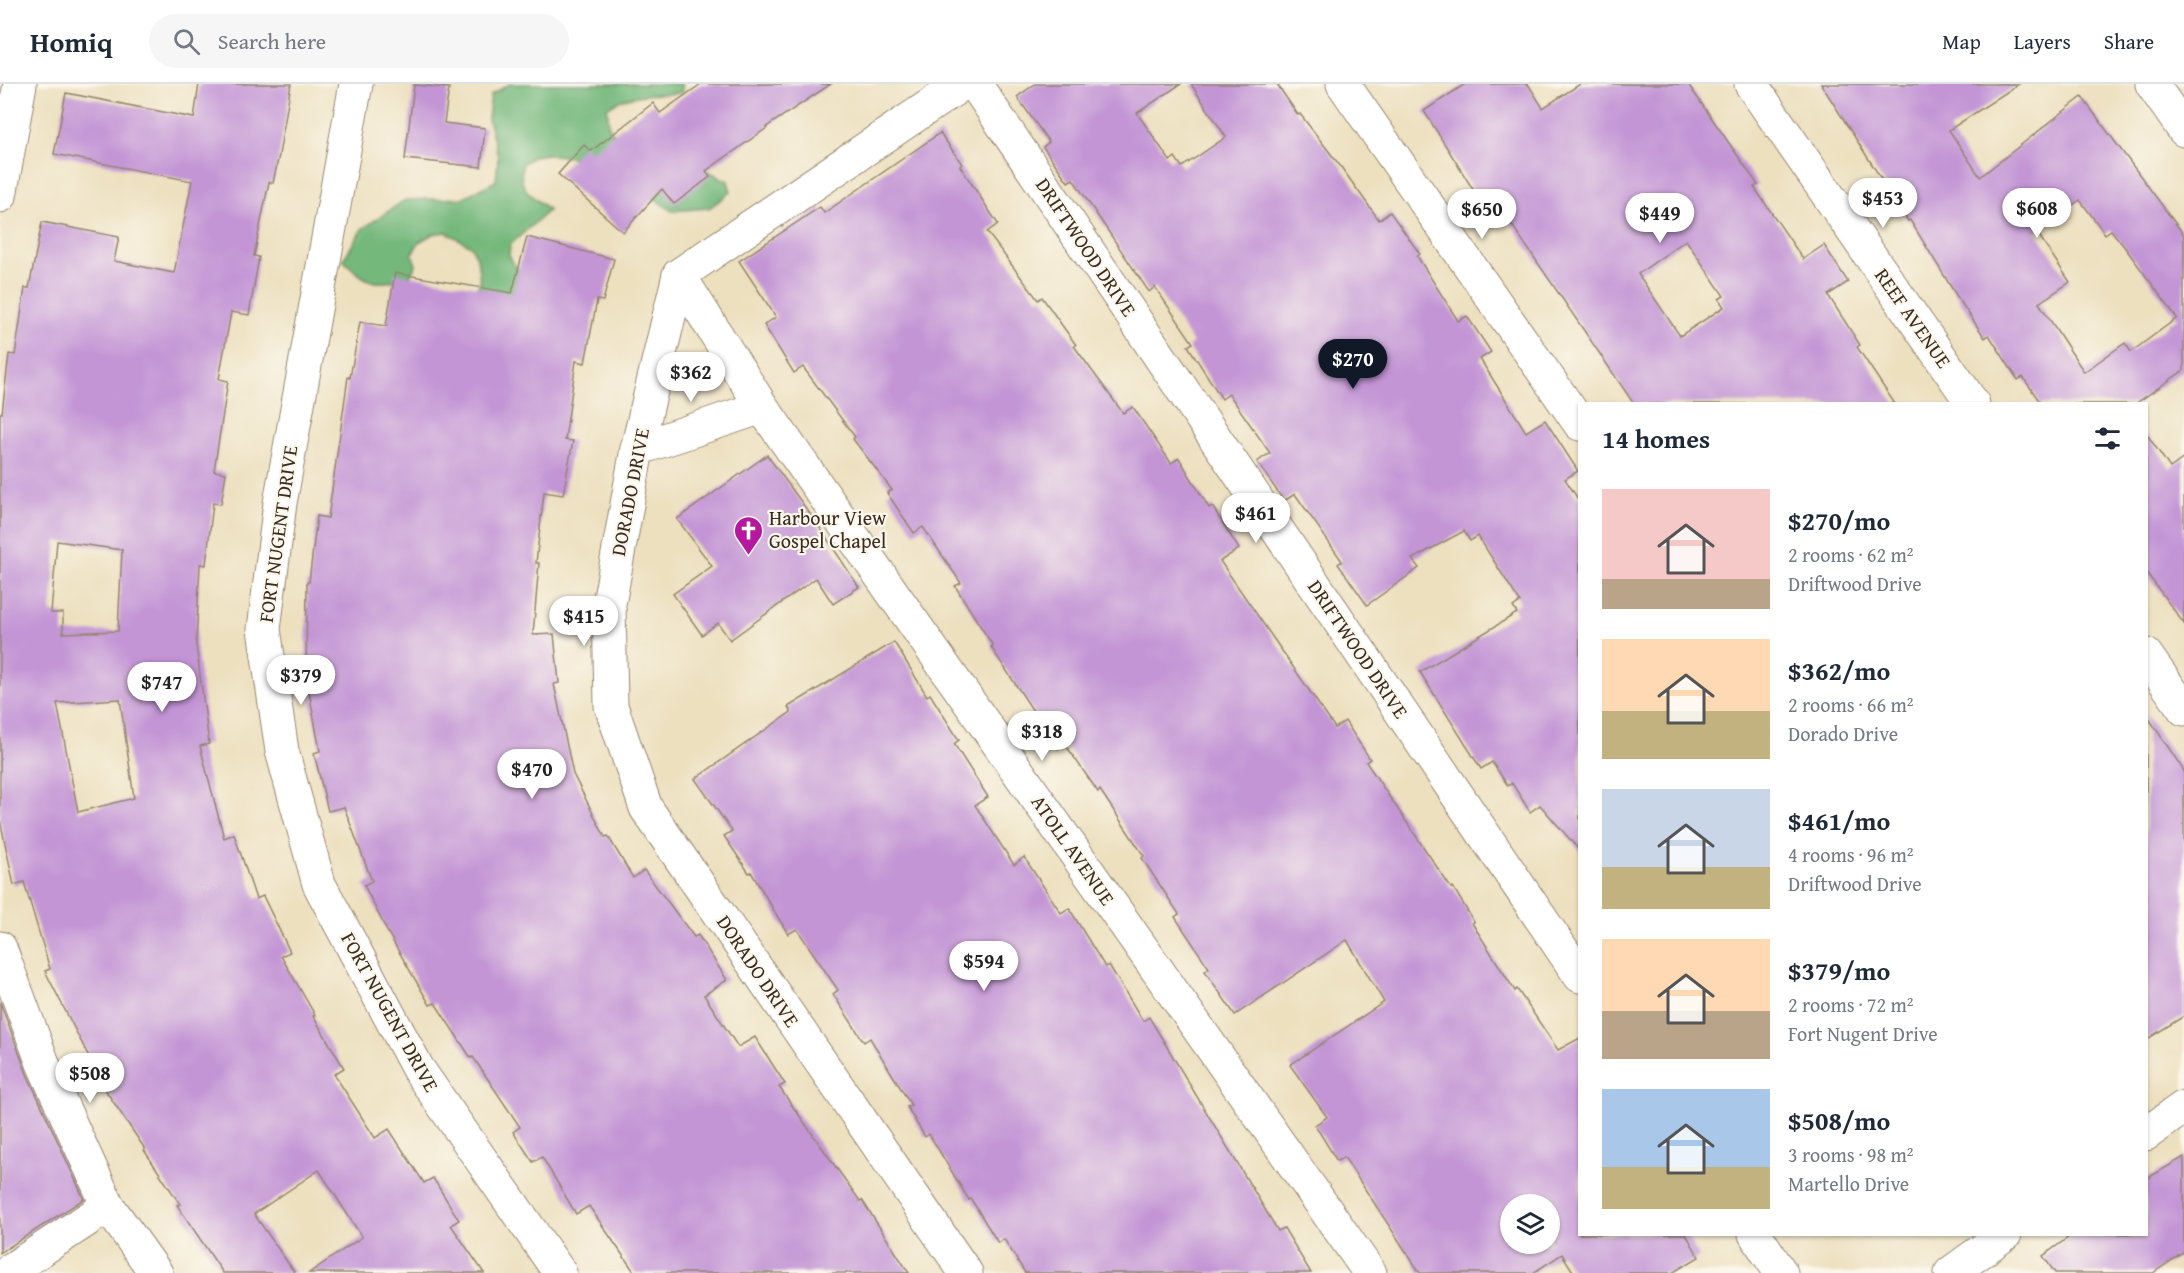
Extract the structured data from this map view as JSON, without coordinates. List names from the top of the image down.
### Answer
{
  "streets": {
    "street": [
      "DRIFTWOOD DRIVE",
      "REEF AVENUE",
      "DORADO DRIVE",
      "FORT NUGENT DRIVE",
      "ATOLL AVENUE"
    ]
  },
  "crossings": [
    ["DORADO DRIVE", "ATOLL AVENUE"]
  ],
  "places": {
    "church": ["Harbour View Gospel Chapel"]
  },
  "page": {
    "header": "Homiq",
    "search": "Search here",
    "nav": ["Map", "Layers", "Share"],
    "price": [
      "$453",
      "$608",
      "$650",
      "$449",
      "$270",
      "$362",
      "$461",
      "$415",
      "$379",
      "$747",
      "$318",
      "$470",
      "$594",
      "$508"
    ],
    "heading": "14 homes",
    "list": [
      {
        "name": "$270/mo",
        "note": "2 rooms · 62 m² · Driftwood Drive"
      },
      {
        "name": "$362/mo",
        "note": "2 rooms · 66 m² · Dorado Drive"
      },
      {
        "name": "$461/mo",
        "note": "4 rooms · 96 m² · Driftwood Drive"
      },
      {
        "name": "$379/mo",
        "note": "2 rooms · 72 m² · Fort Nugent Drive"
      },
      {
        "name": "$508/mo",
        "note": "3 rooms · 98 m² · Martello Drive"
      }
    ]
  }
}
